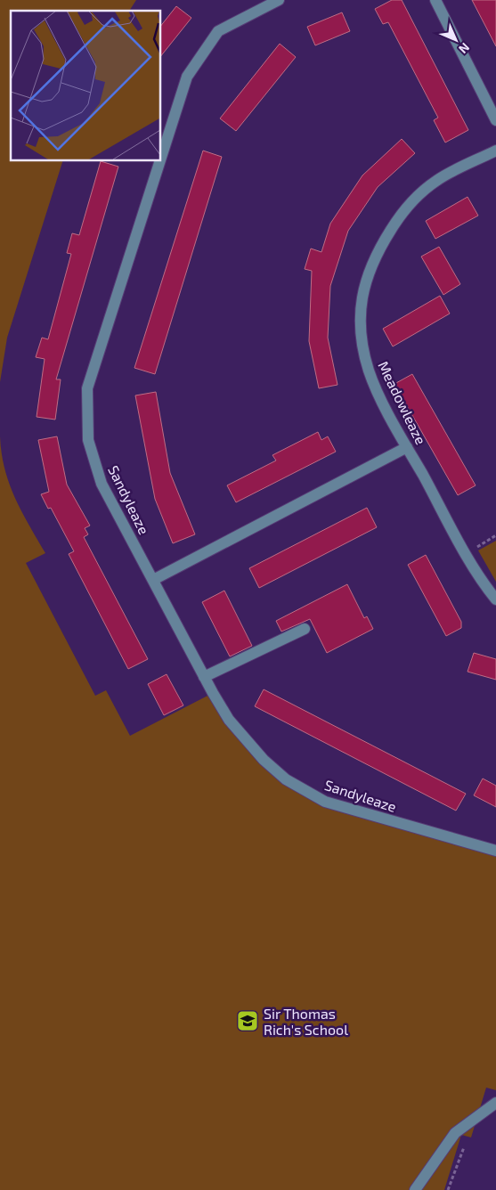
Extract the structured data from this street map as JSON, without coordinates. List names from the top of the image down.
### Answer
{
  "streets": {
    "street": ["Meadowleaze", "Sandyleaze"]
  },
  "places": {
    "school or university": ["Sir Thomas Rich's School"]
  },
  "north": "bottom right"
}
